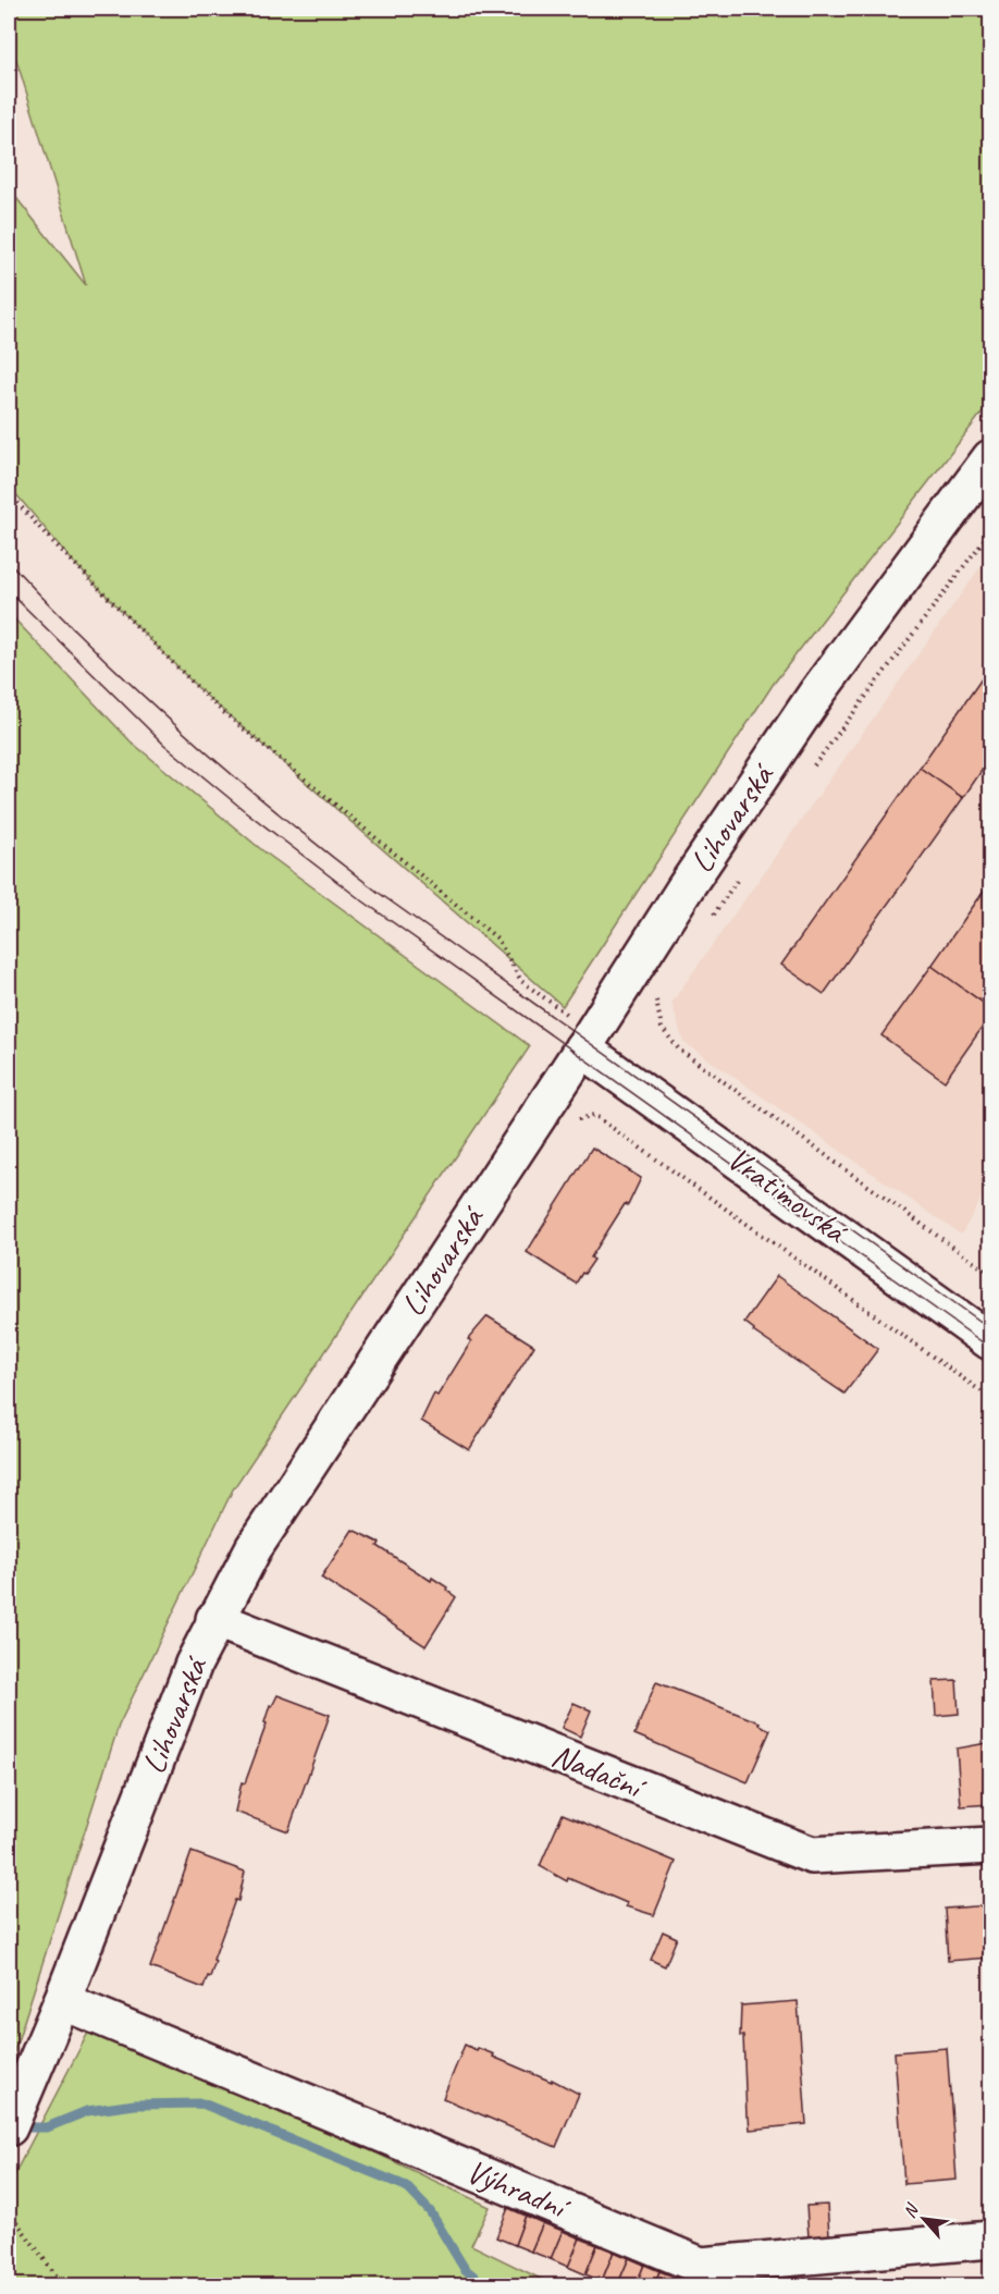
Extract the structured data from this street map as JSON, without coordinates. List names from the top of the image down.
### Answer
{
  "streets": {
    "street": [
      "Lihovarská",
      "Vratimovská",
      "Nadační",
      "Výhradní"
    ]
  },
  "crossings": [
    ["Lihovarská", "Vratimovská"],
    ["Lihovarská", "Nadační"],
    ["Lihovarská", "Výhradní"]
  ],
  "north": "top left"
}
